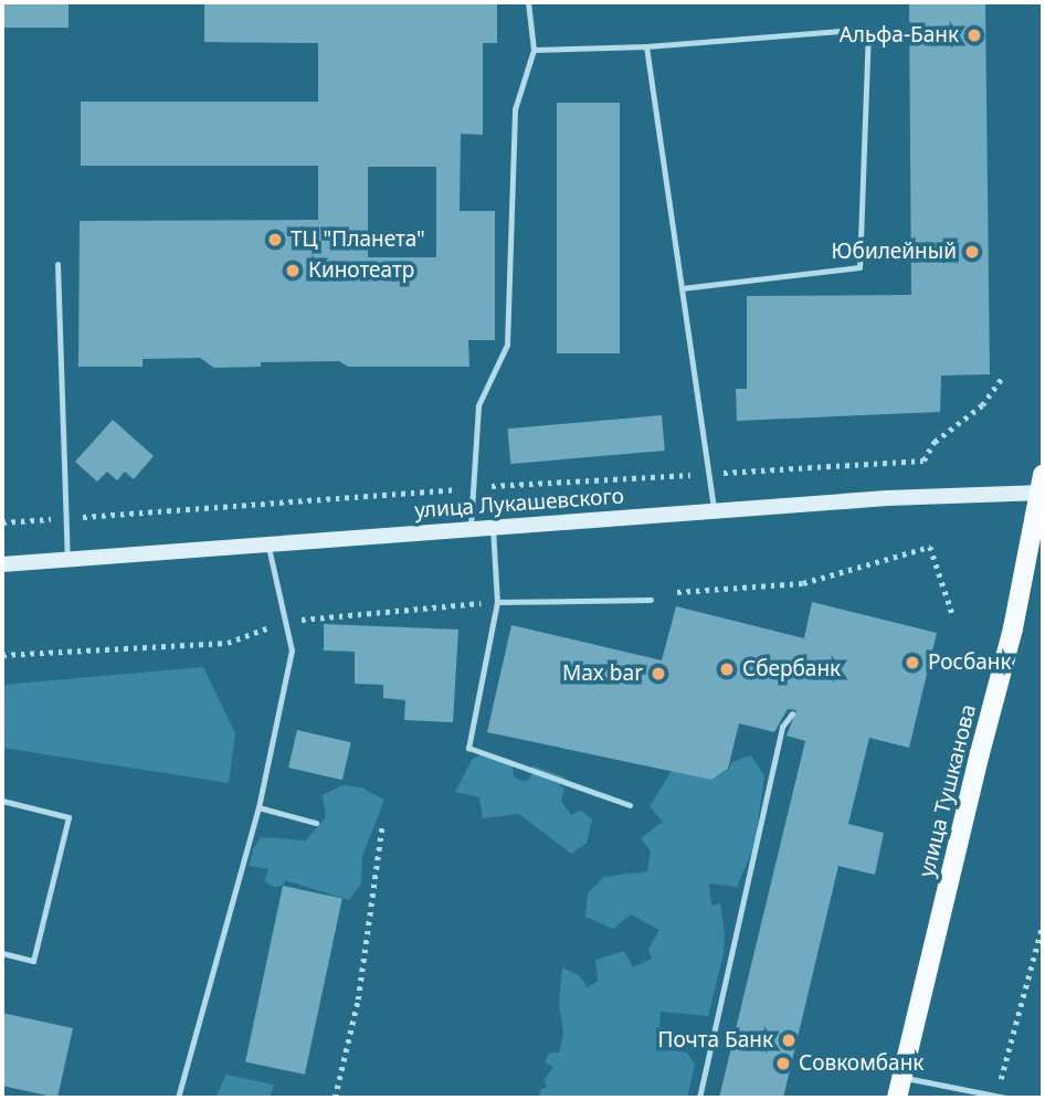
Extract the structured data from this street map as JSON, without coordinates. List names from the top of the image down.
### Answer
{
  "streets": {
    "main road": ["улица Лукашевского", "улица Тушканова"]
  },
  "crossings": [
    ["улица Лукашевского", "улица Тушканова"]
  ],
  "places": [
    "Альфа-Банк",
    "ТЦ \"Планета\"",
    "Юбилейный",
    "Кинотеатр",
    "Росбанк",
    "Сбербанк",
    "Max bar",
    "Почта Банк",
    "Совкомбанк"
  ]
}
